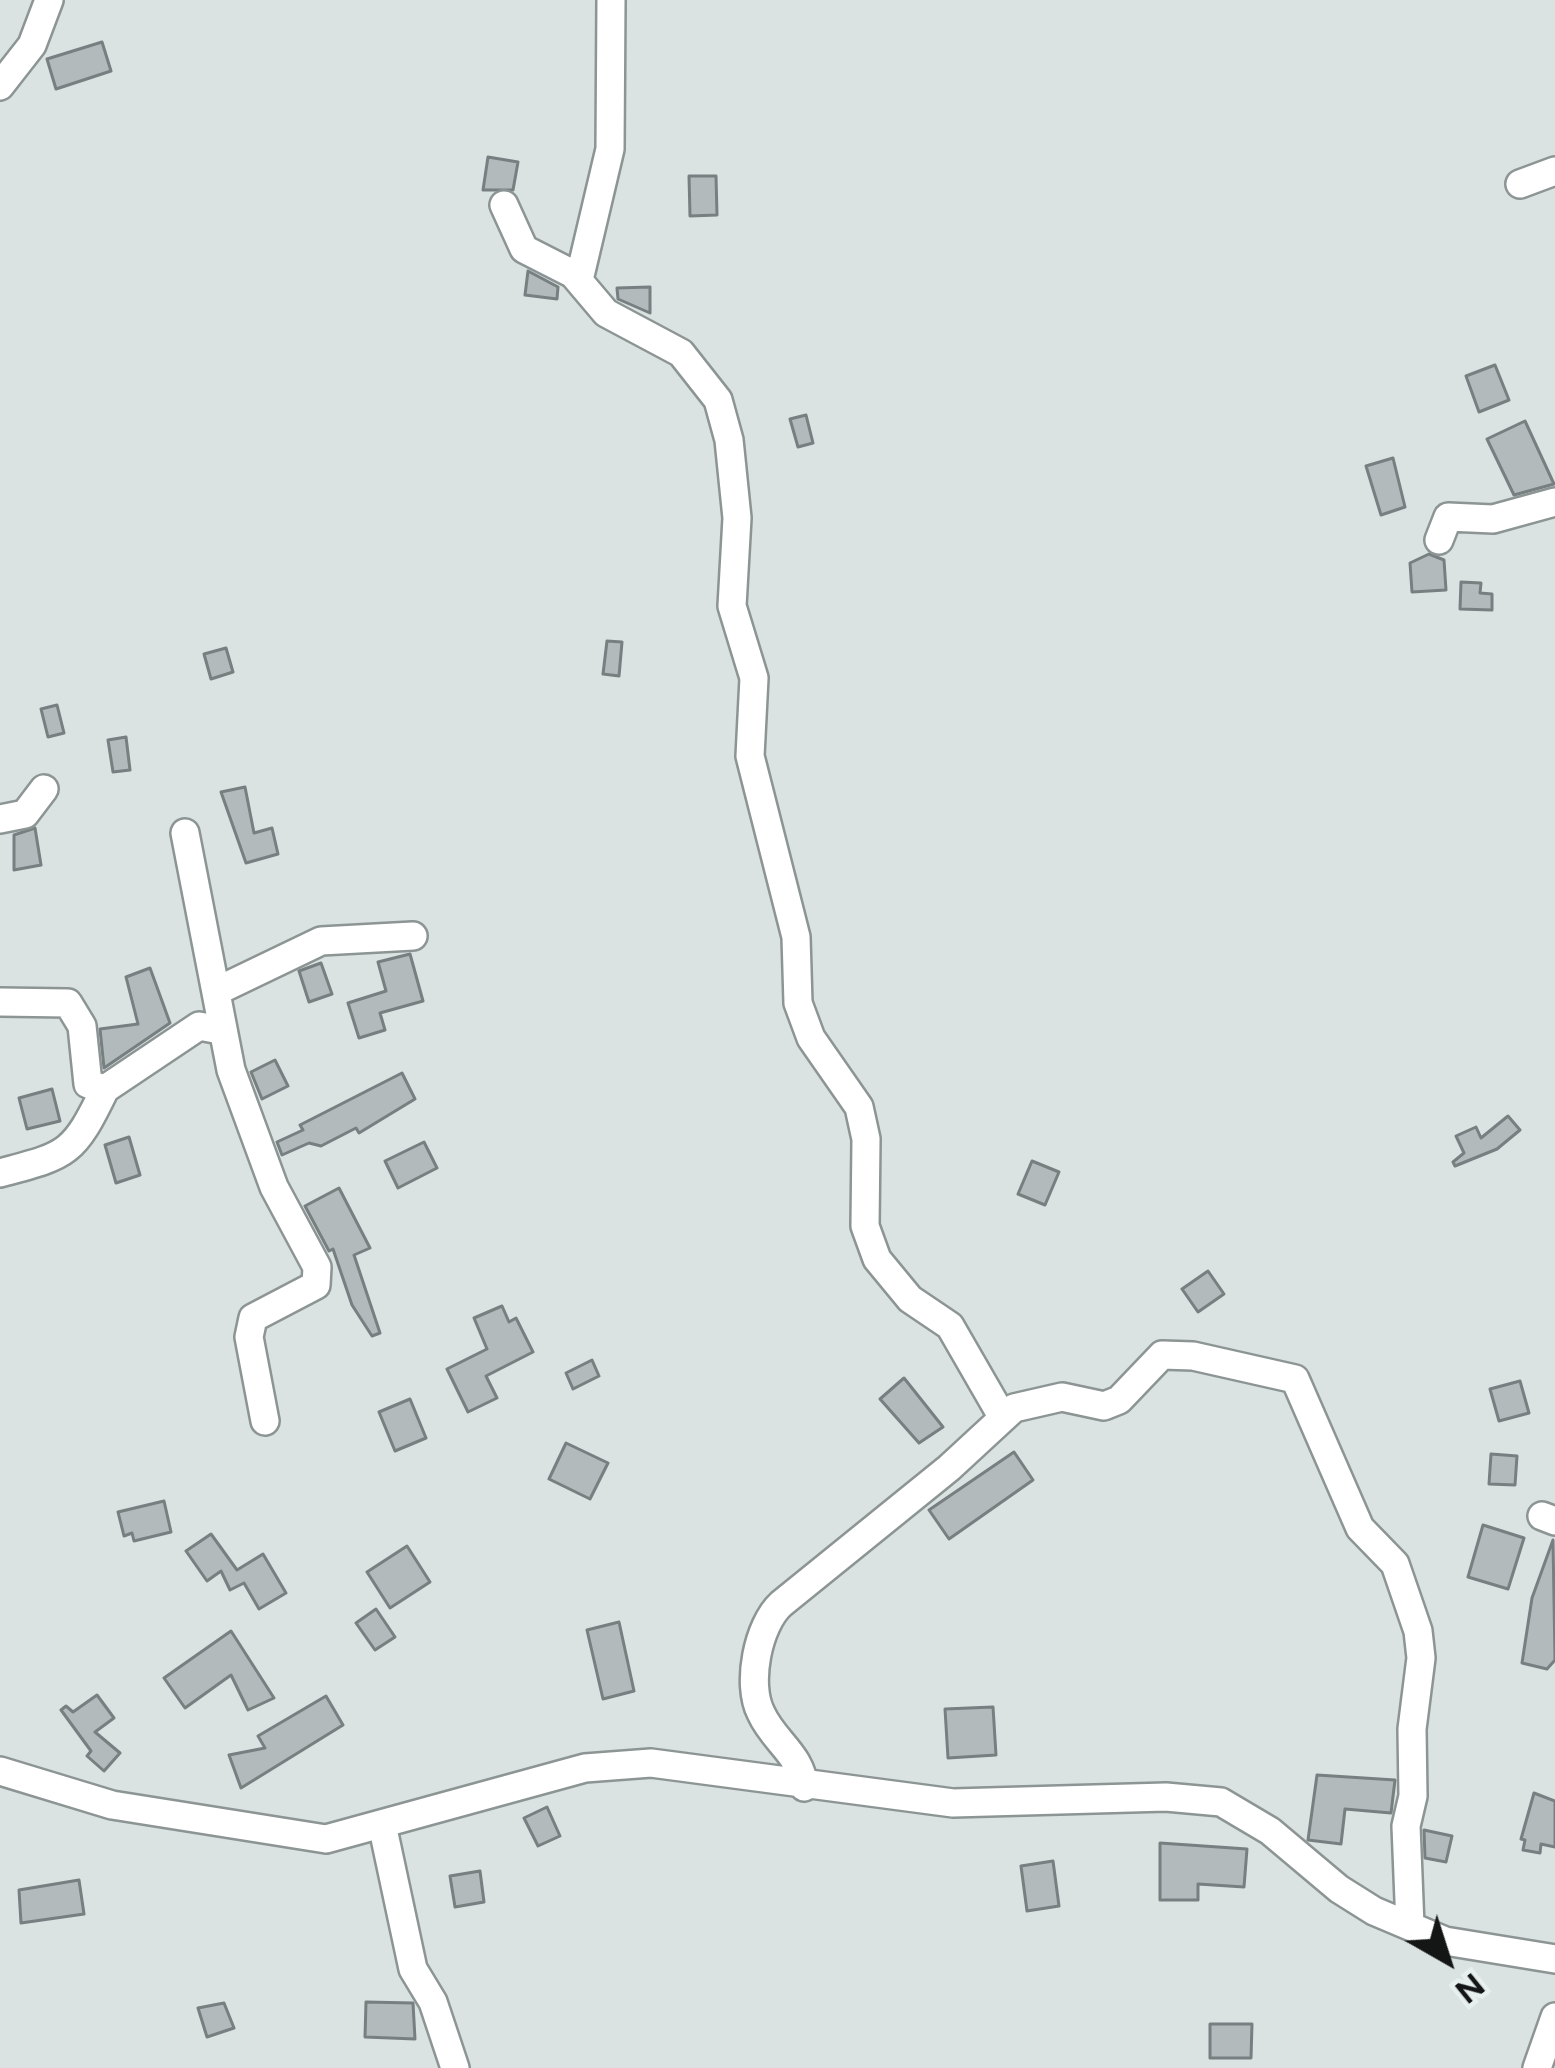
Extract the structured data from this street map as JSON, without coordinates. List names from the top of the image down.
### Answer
{
  "north": "bottom right"
}
